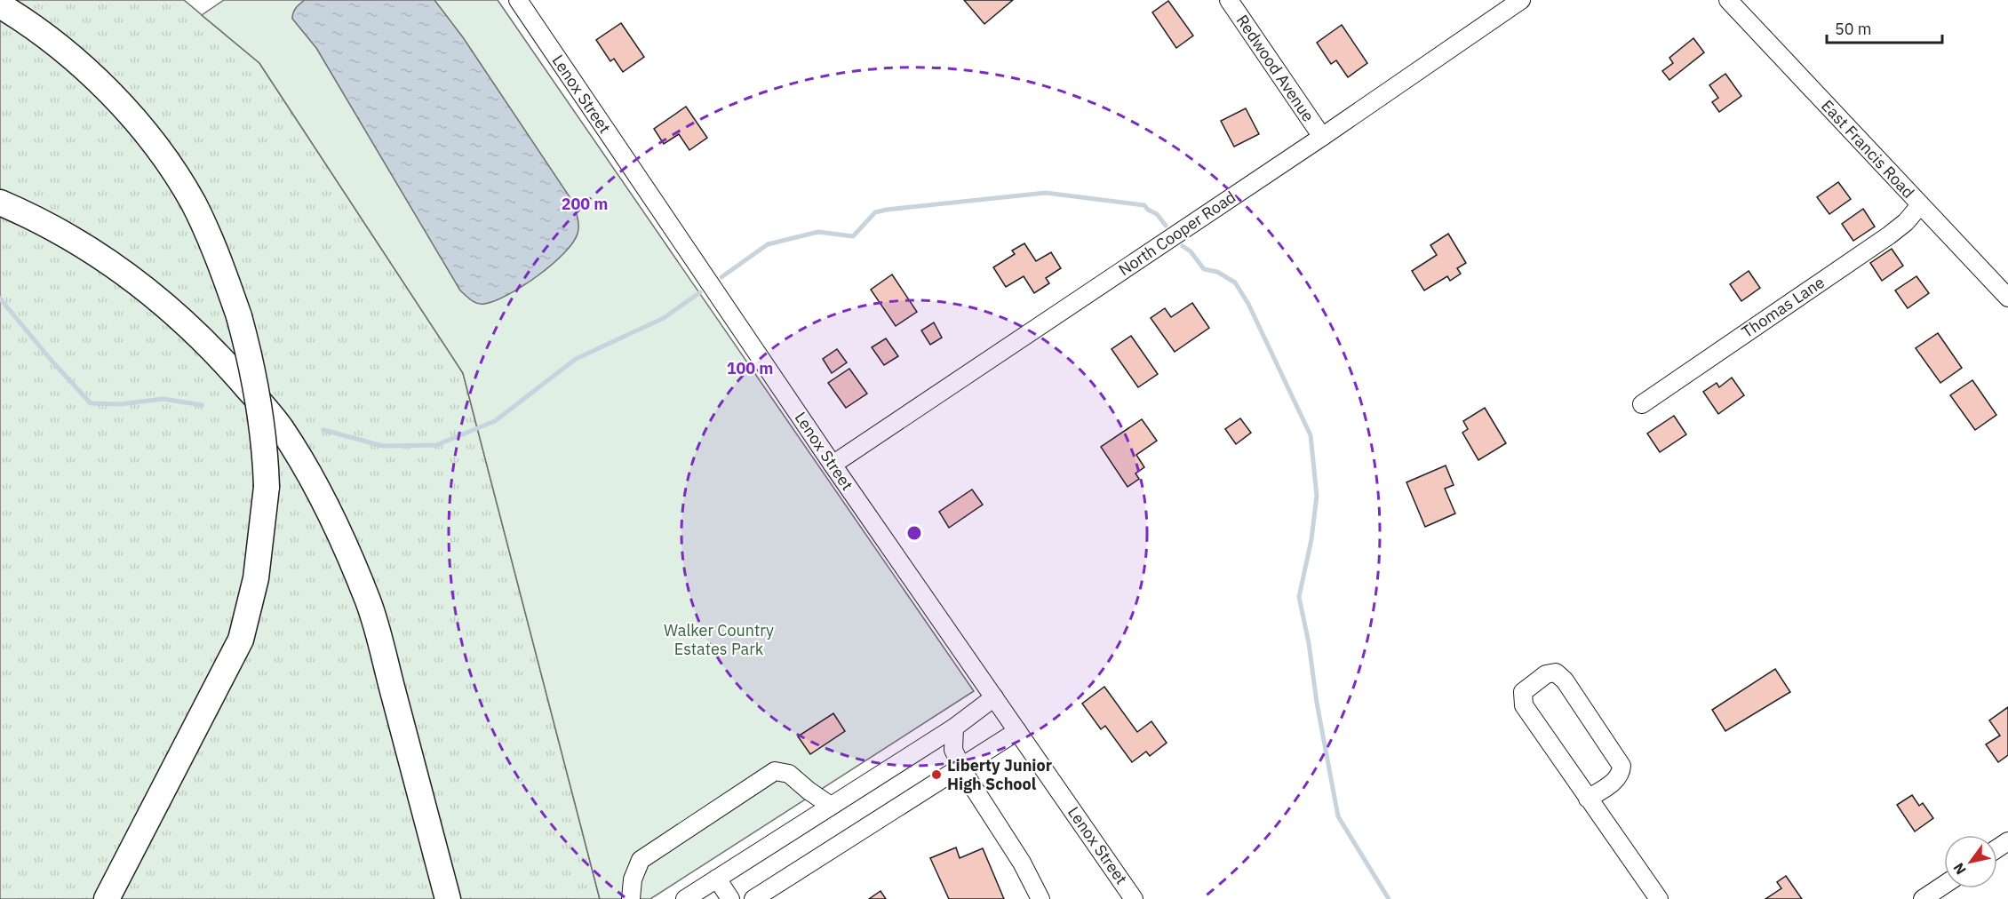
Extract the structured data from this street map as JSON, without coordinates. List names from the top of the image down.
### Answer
{
  "streets": {
    "street": [
      "Redwood Avenue",
      "Lenox Street",
      "East Francis Road",
      "North Cooper Road",
      "Thomas Lane"
    ]
  },
  "crossings": [
    ["Redwood Avenue", "North Cooper Road"],
    ["Lenox Street", "North Cooper Road"],
    ["East Francis Road", "Thomas Lane"]
  ],
  "parks": ["Walker Country Estates Park"],
  "places": ["Liberty Junior High School"],
  "scale_bar": "50 m",
  "north": "bottom left",
  "rings": ["200 m", "100 m"]
}
